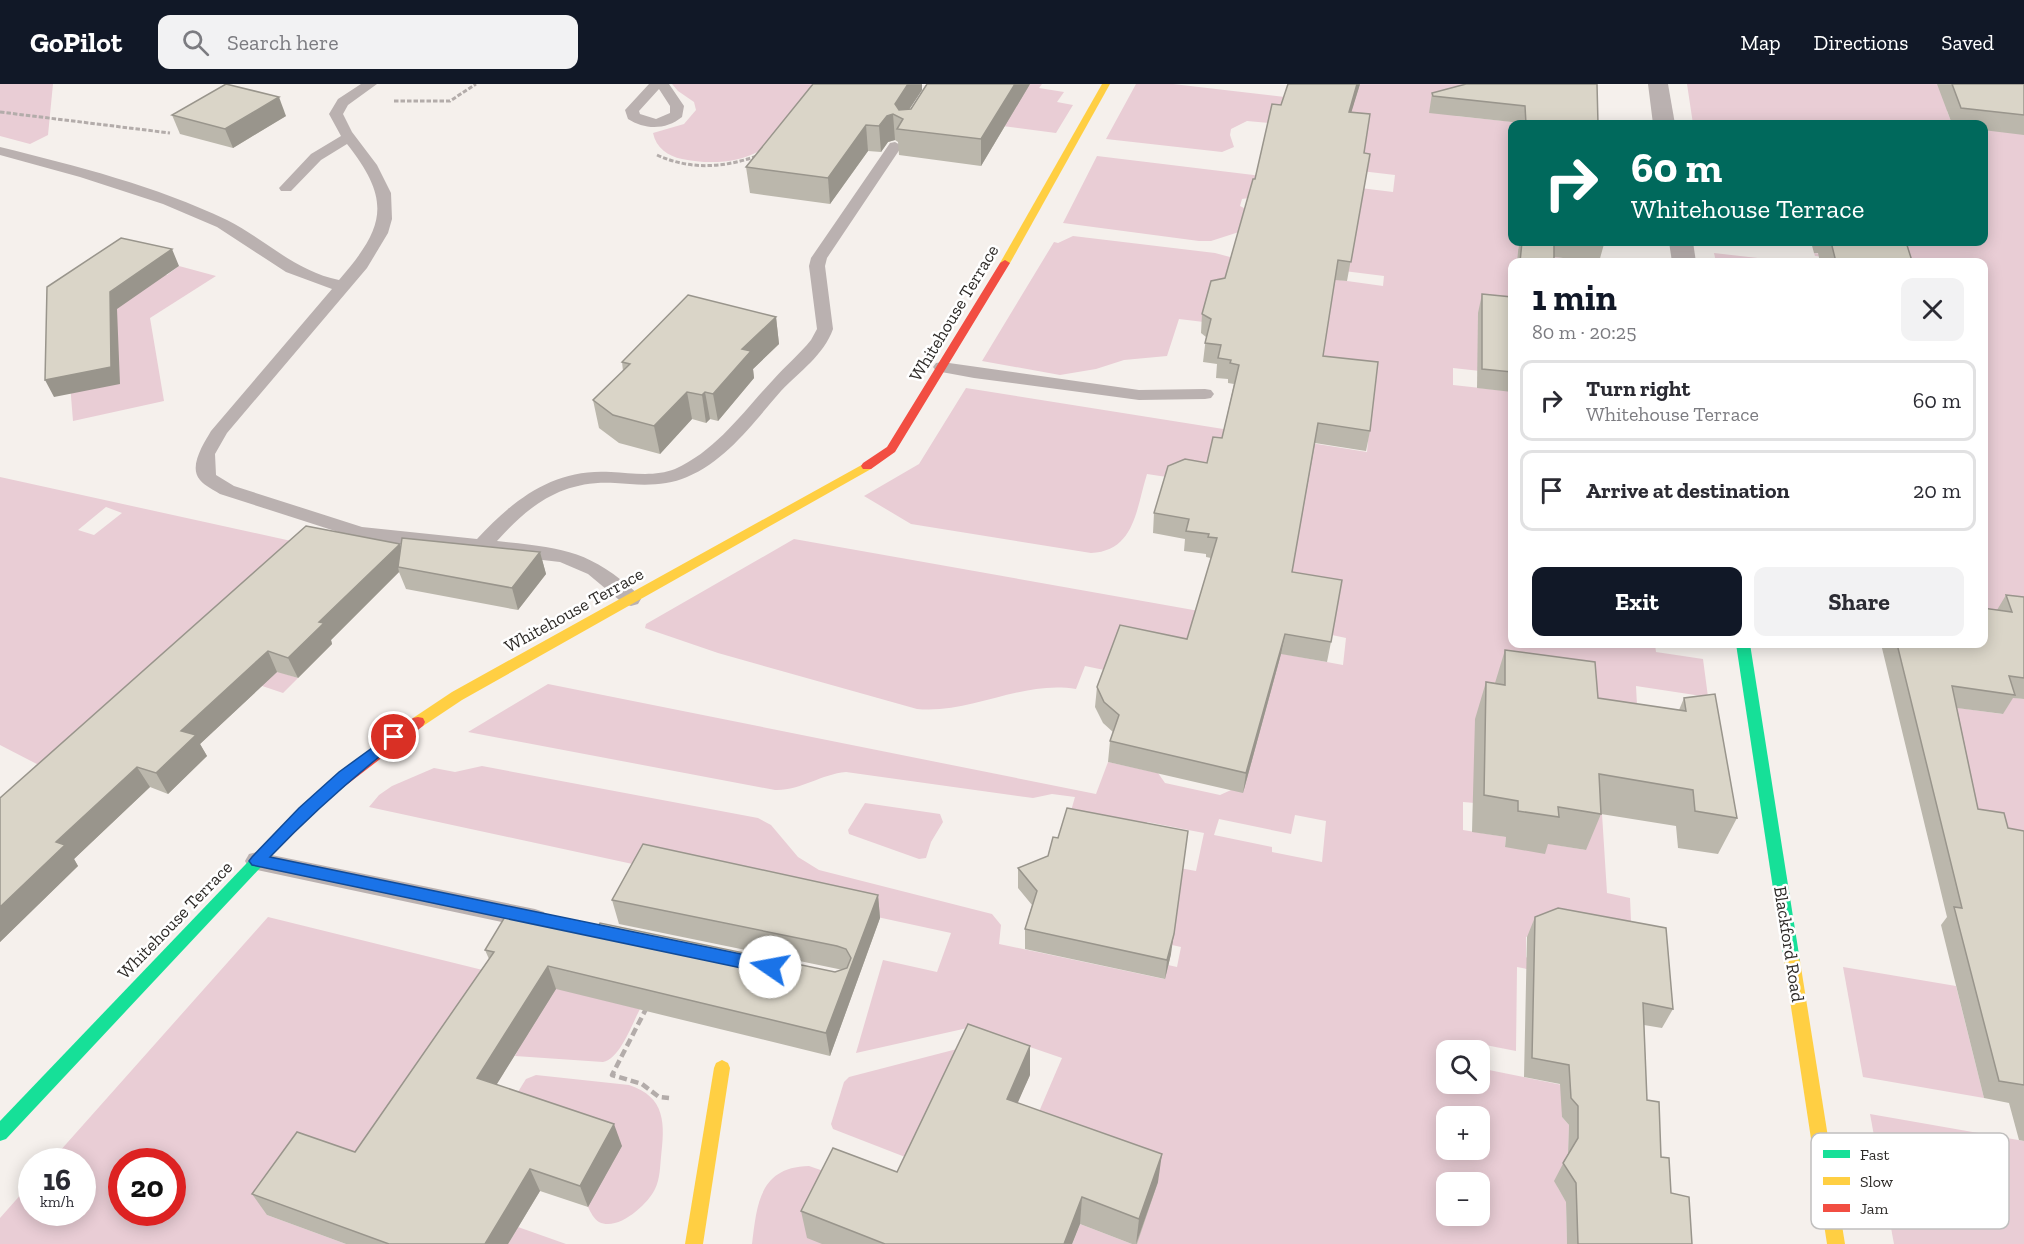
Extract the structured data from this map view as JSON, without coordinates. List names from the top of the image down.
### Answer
{
  "streets": {
    "street": ["Whitehouse Terrace", "Blackford Road"]
  },
  "legend": ["Fast", "Slow", "Jam"],
  "page": {
    "header": "GoPilot",
    "search": "Search here",
    "nav": ["Map", "Directions", "Saved"],
    "turn": ["60 m", "Whitehouse Terrace"],
    "heading": ["1 min", "80 m · 20:25"],
    "list": [
      {
        "name": "Turn right",
        "note": "Whitehouse Terrace",
        "value": "60 m"
      },
      {
        "name": "Arrive at destination",
        "value": "20 m"
      }
    ],
    "buttons": ["Exit", "Share"],
    "map_buttons": ["+", "−"],
    "speed": "16 km/h",
    "limit": "20"
  }
}
